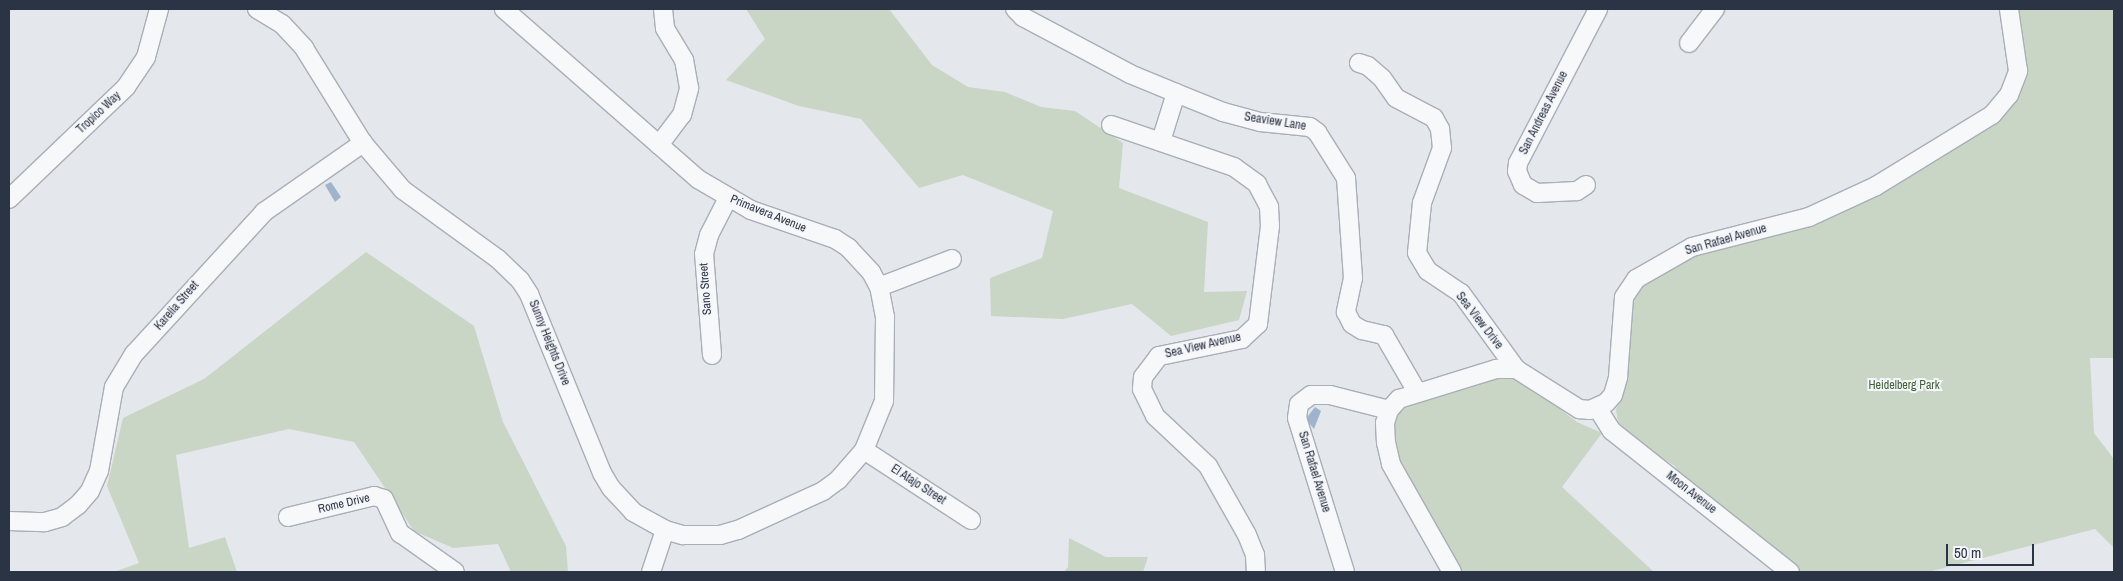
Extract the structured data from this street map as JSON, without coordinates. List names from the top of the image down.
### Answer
{
  "streets": {
    "street": [
      "Tropico Way",
      "San Andreas Avenue",
      "Seaview Lane",
      "Primavera Avenue",
      "San Rafael Avenue",
      "Sano Street",
      "Karelia Street",
      "Sea View Drive",
      "Sunny Heights Drive",
      "Sea View Avenue",
      "El Atajo Street",
      "Moon Avenue",
      "Rome Drive"
    ]
  },
  "crossings": [
    ["Primavera Avenue", "Sano Street"],
    ["Primavera Avenue", "Sunny Heights Drive"],
    ["Primavera Avenue", "El Atajo Street"],
    ["San Rafael Avenue", "Moon Avenue"],
    ["Karelia Street", "Sunny Heights Drive"],
    ["Sunny Heights Drive", "El Atajo Street"]
  ],
  "parks": ["Heidelberg Park"],
  "scale_bar": "50 m"
}
